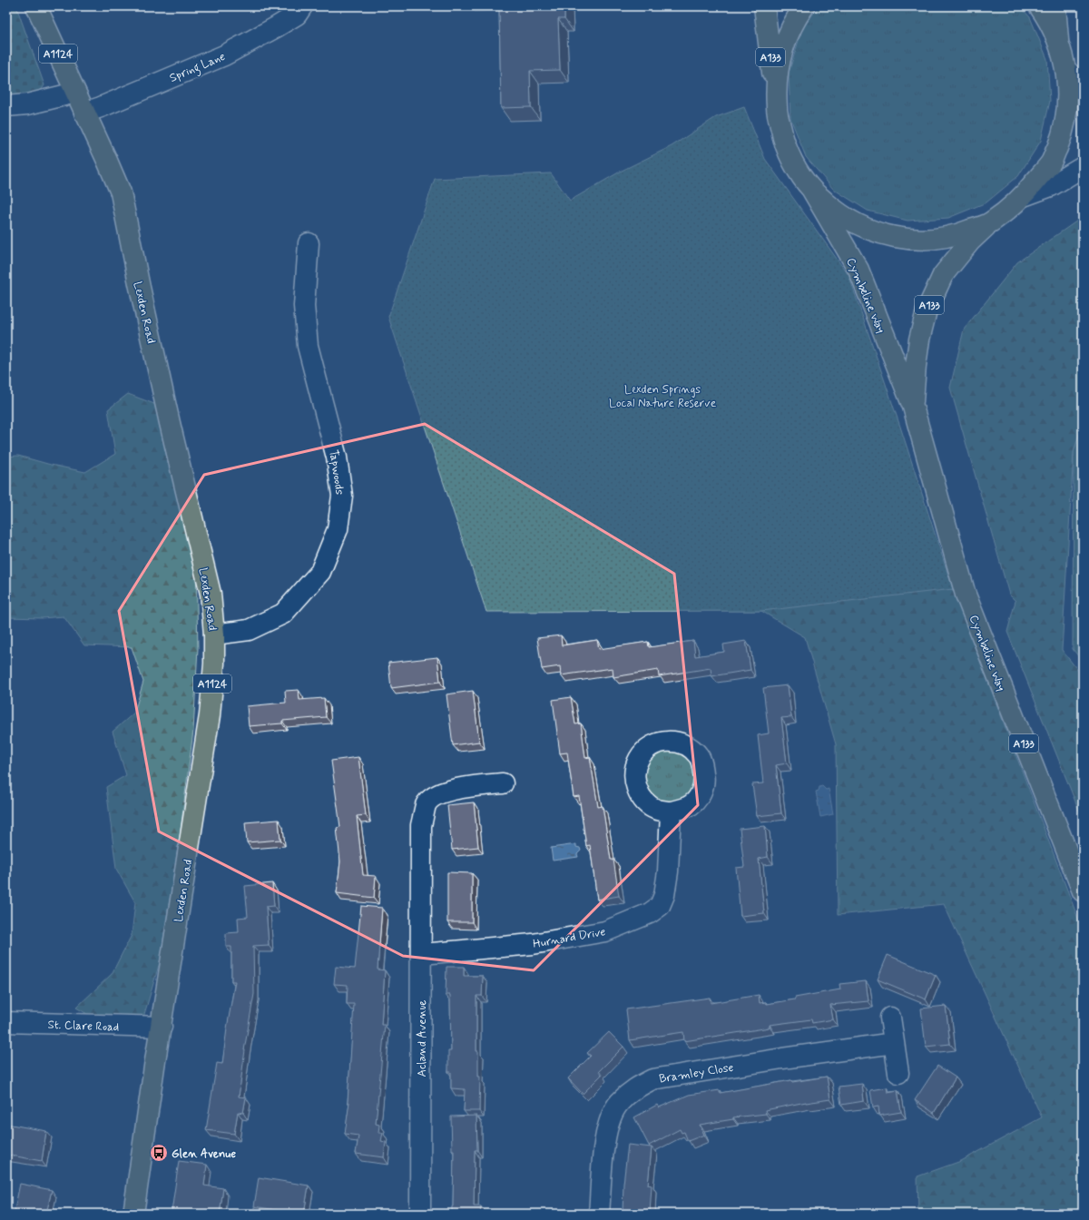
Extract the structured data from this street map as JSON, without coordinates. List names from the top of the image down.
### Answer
{
  "streets": {
    "main road": [
      "A1124",
      "A133",
      "Cymbeline Way",
      "Lexden Road"
    ],
    "street": [
      "Spring Lane",
      "Tapwoods",
      "Hurnard Drive",
      "St. Clare Road",
      "Acland Avenue",
      "Bramley Close"
    ]
  },
  "crossings": [
    ["Spring Lane", "Lexden Road"],
    ["Lexden Road", "Tapwoods"],
    ["Lexden Road", "St. Clare Road"],
    ["Hurnard Drive", "Acland Avenue"]
  ],
  "parks": ["Lexden Springs Local Nature Reserve"],
  "places": {
    "bus stop": ["Glen Avenue"]
  }
}
